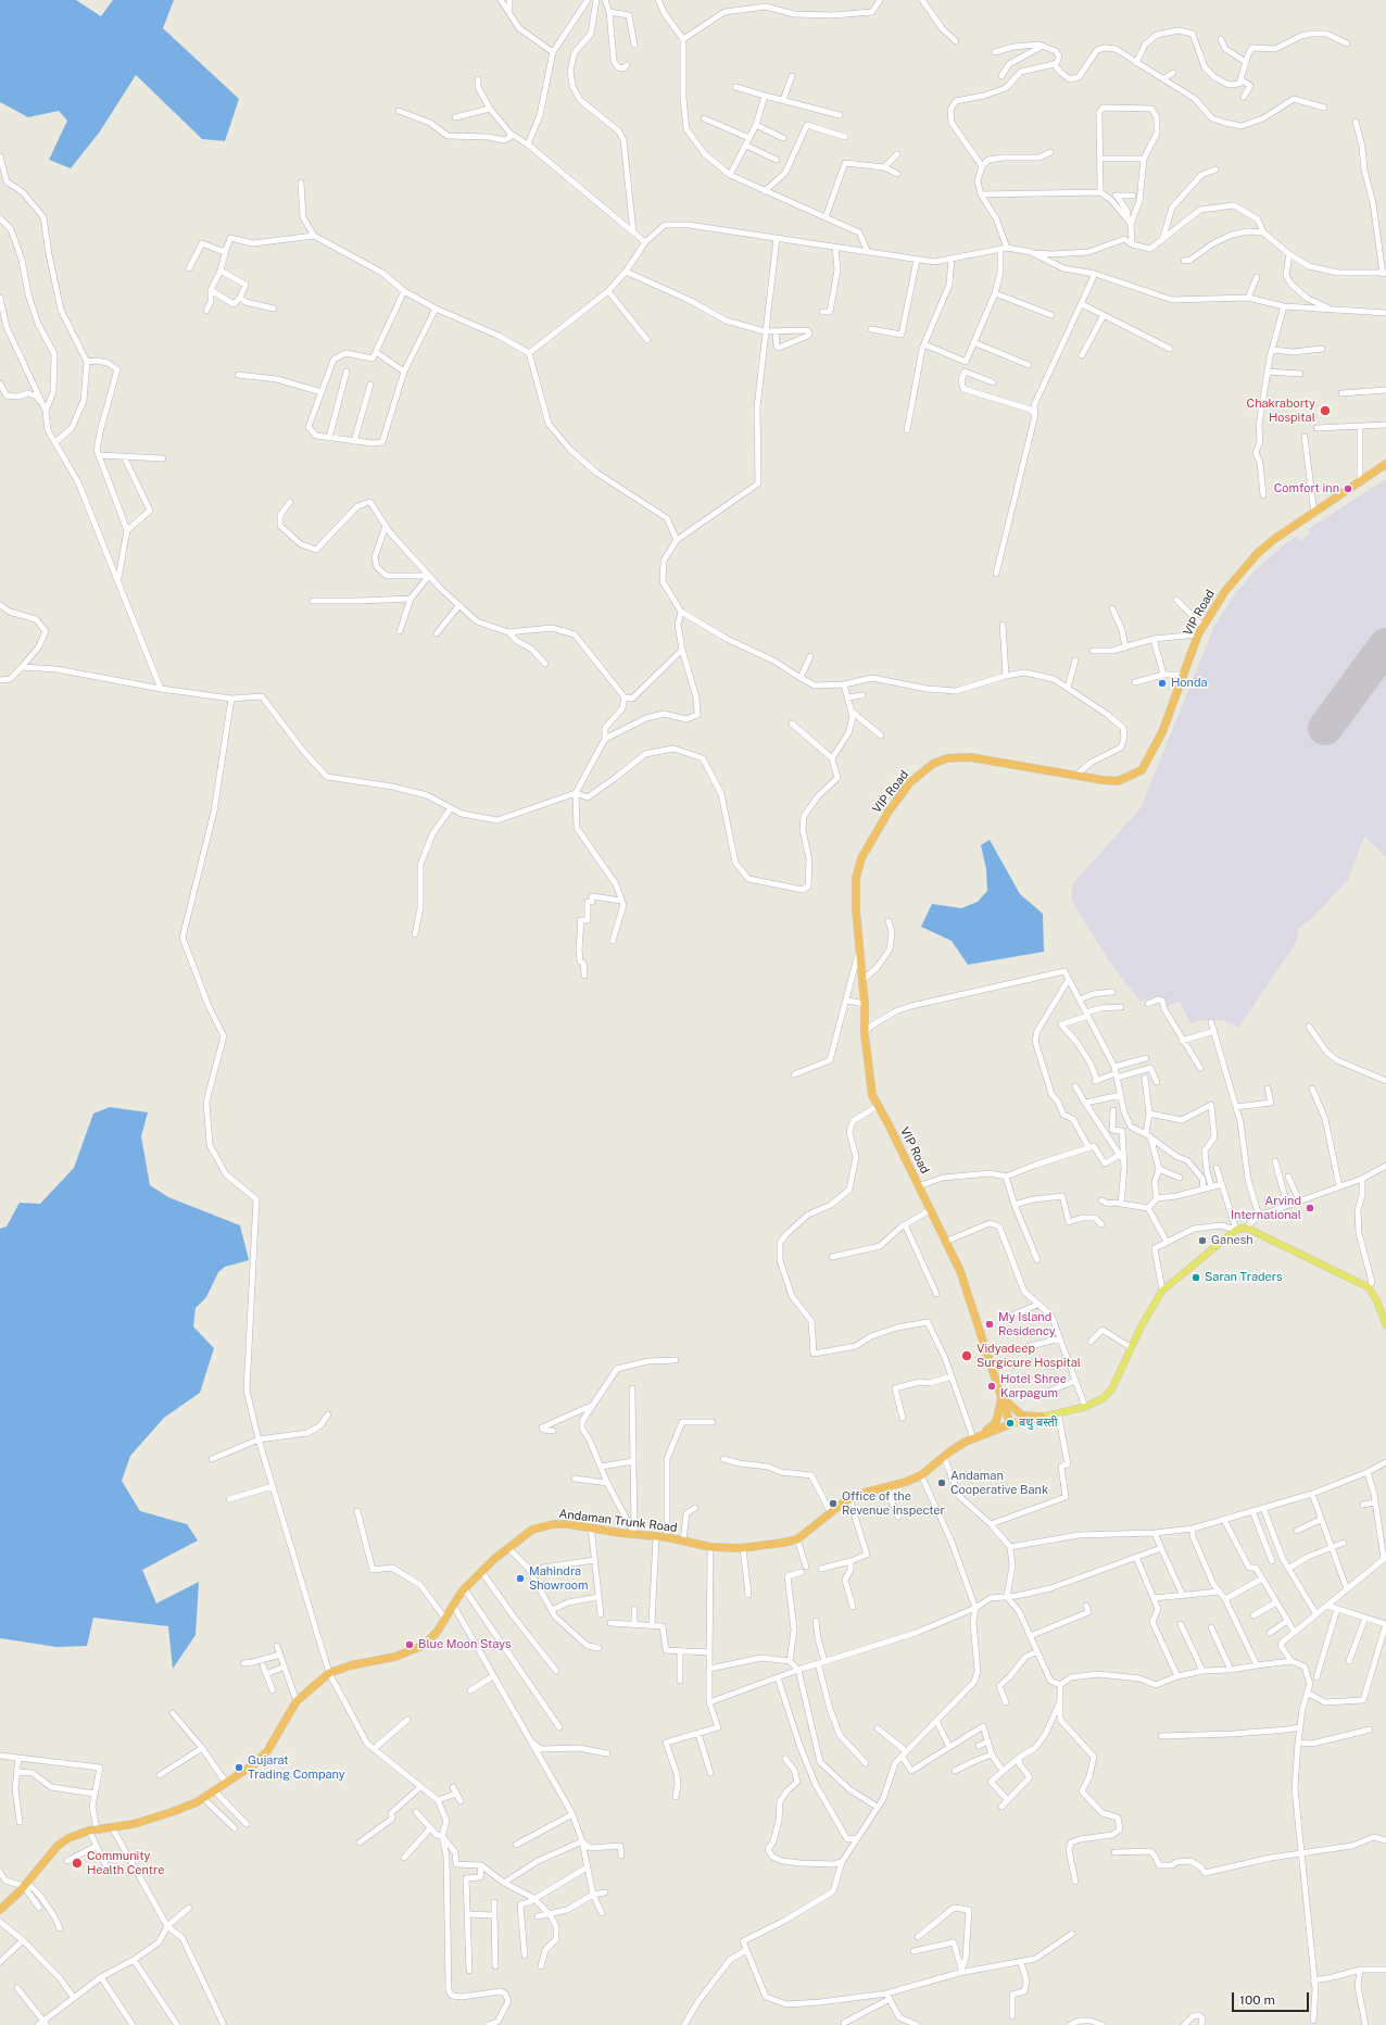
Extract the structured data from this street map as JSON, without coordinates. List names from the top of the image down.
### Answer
{
  "streets": {
    "highway": ["VIP Road", "Andaman Trunk Road"]
  },
  "crossings": [
    ["VIP Road", "Andaman Trunk Road"]
  ],
  "places": [
    "Chakraborty Hospital",
    "Comfort inn",
    "Honda",
    "Arvind International",
    "Ganesh",
    "Saran Traders",
    "My Island Residency",
    "Vidyadeep Surgicure Hospital",
    "Hotel Shree Karpagum",
    "बथु बस्ती",
    "Andaman Cooperative Bank",
    "Office of the Revenue Inspecter",
    "Mahindra Showroom",
    "Blue Moon Stays",
    "Gujarat Trading Company",
    "Community Health Centre"
  ],
  "scale_bar": "100 m"
}
